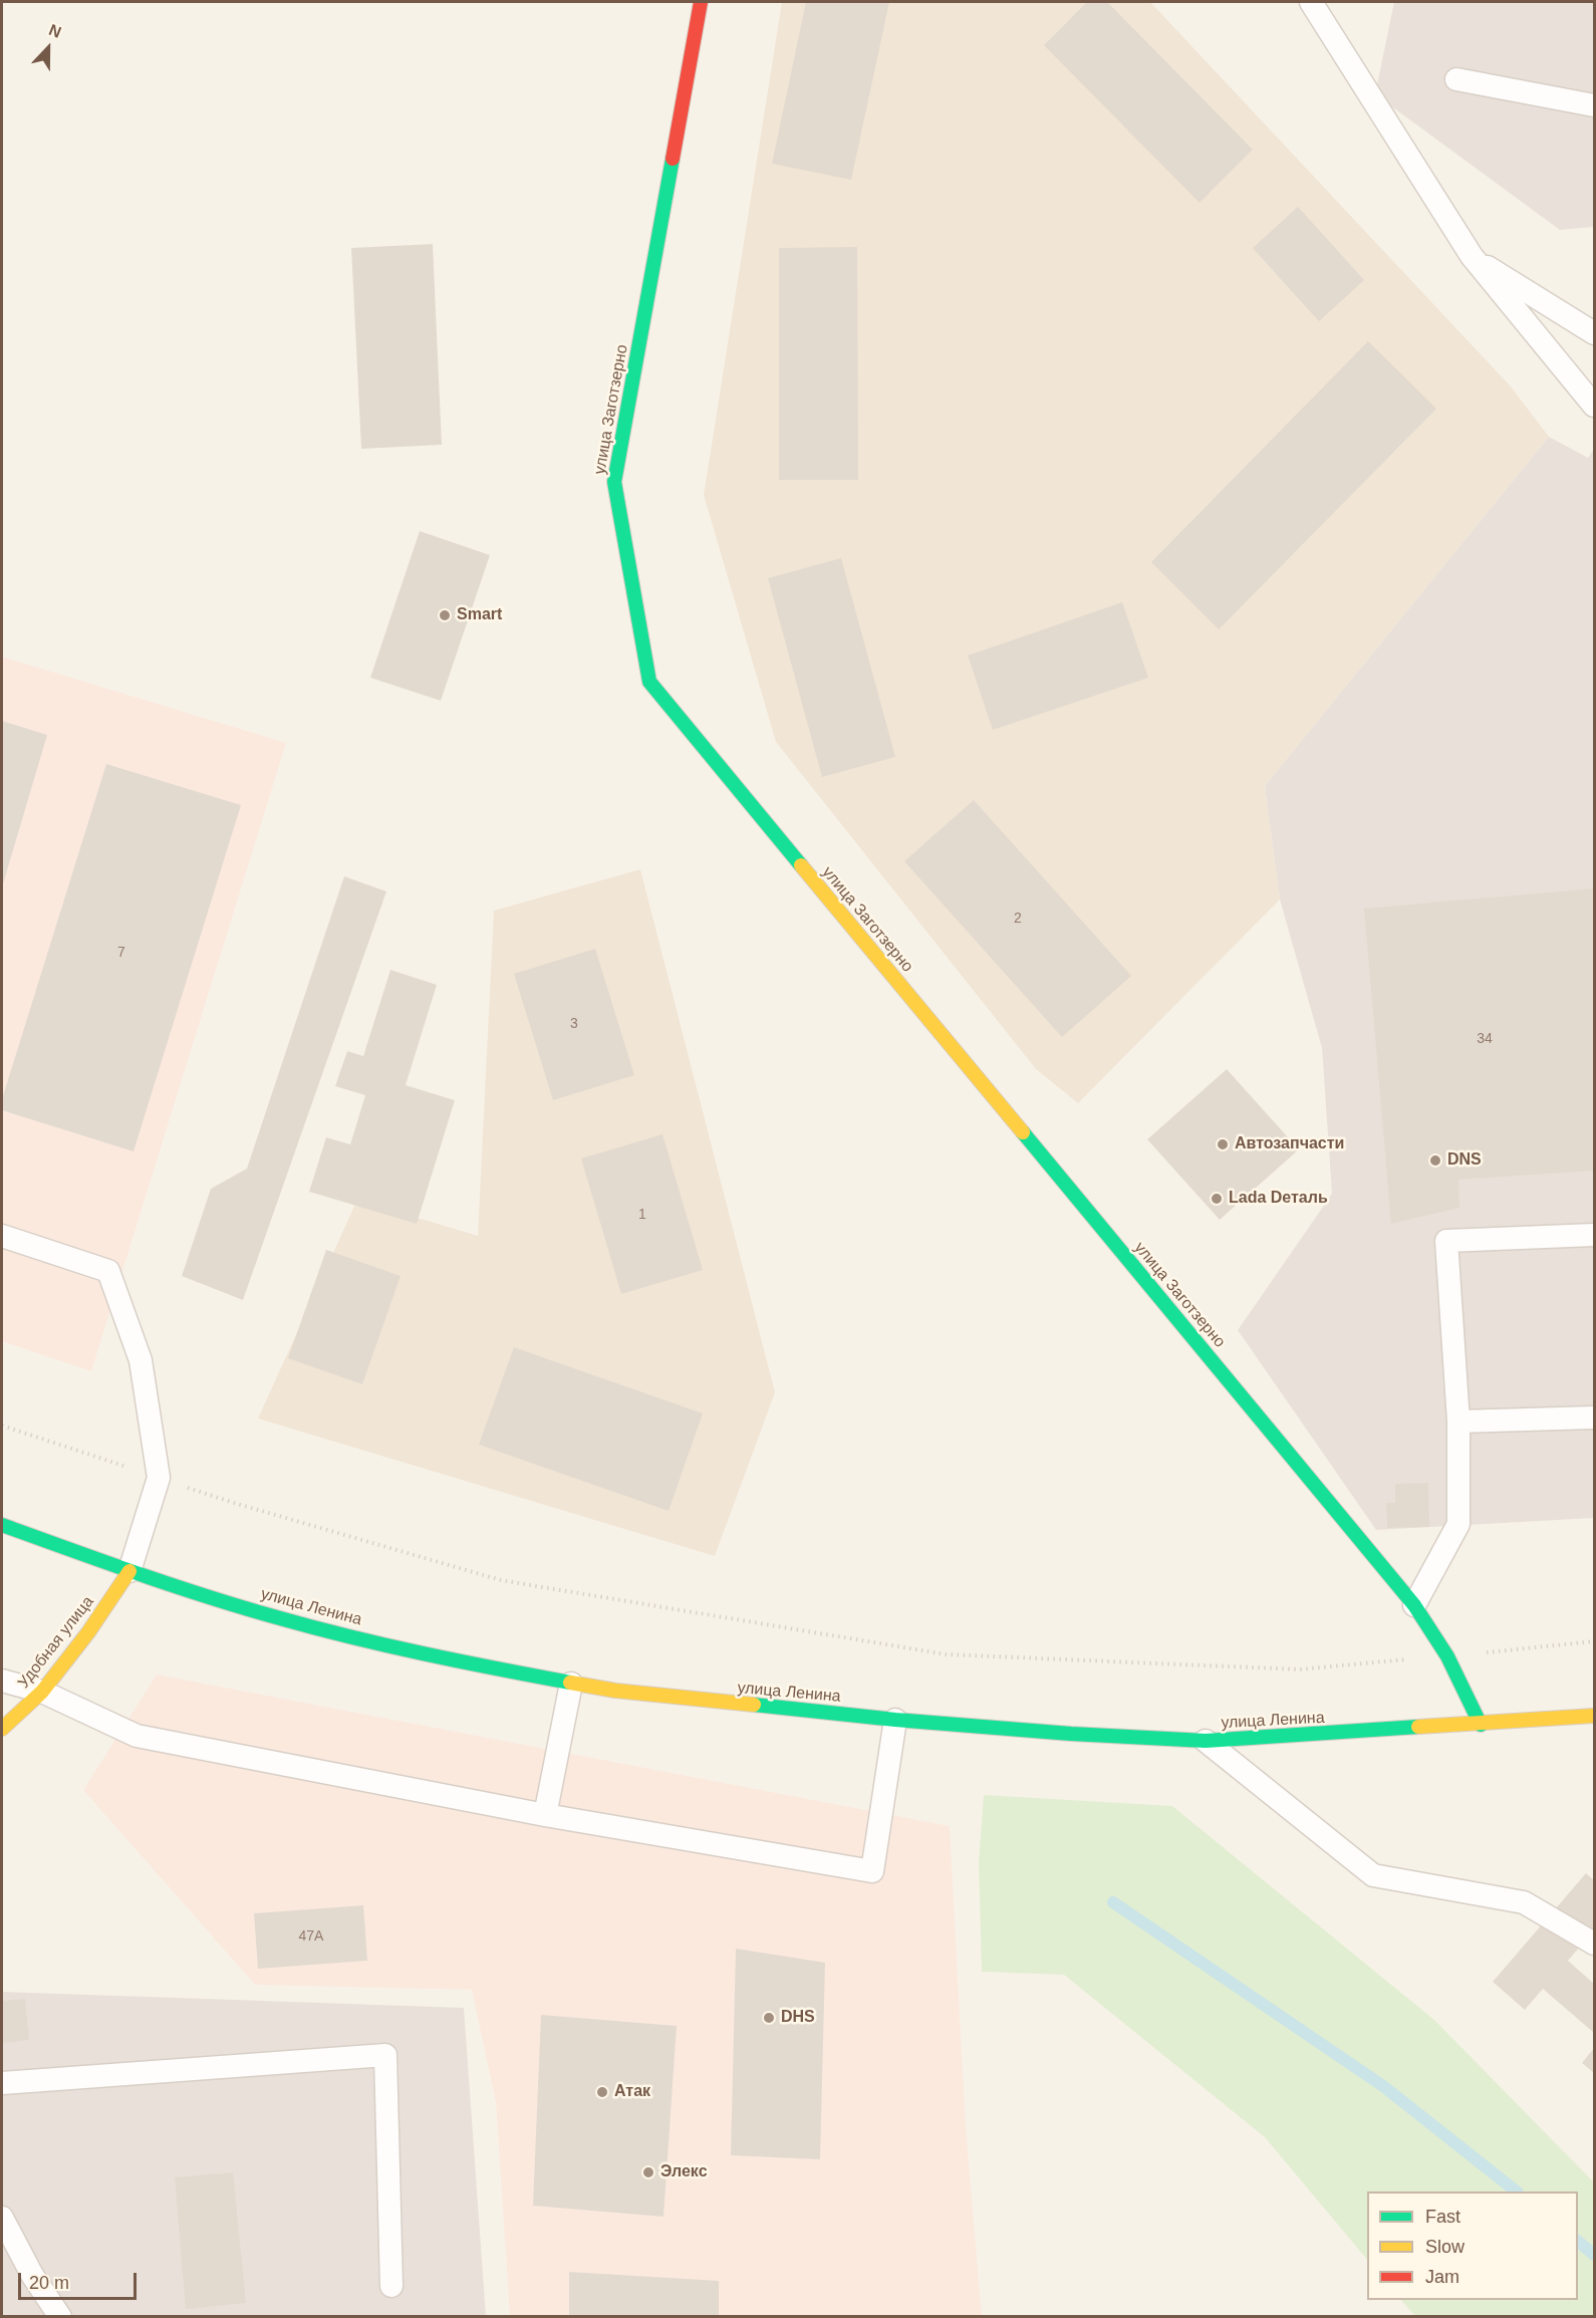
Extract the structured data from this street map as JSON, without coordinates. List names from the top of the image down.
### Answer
{
  "streets": {
    "street": ["улица Заготзерно", "улица Ленина", "Удобная улица"]
  },
  "crossings": [
    ["улица Заготзерно", "улица Ленина"],
    ["улица Ленина", "Удобная улица"]
  ],
  "places": [
    "Smart",
    "Автозапчасти",
    "DNS",
    "Lada Dеталь",
    "DHS",
    "Атак",
    "Элекс"
  ],
  "house_numbers": [
    "2",
    "7",
    "3",
    "34",
    "1",
    "47А"
  ],
  "legend": ["Fast", "Slow", "Jam"],
  "scale_bar": "20 m",
  "north": "top"
}
